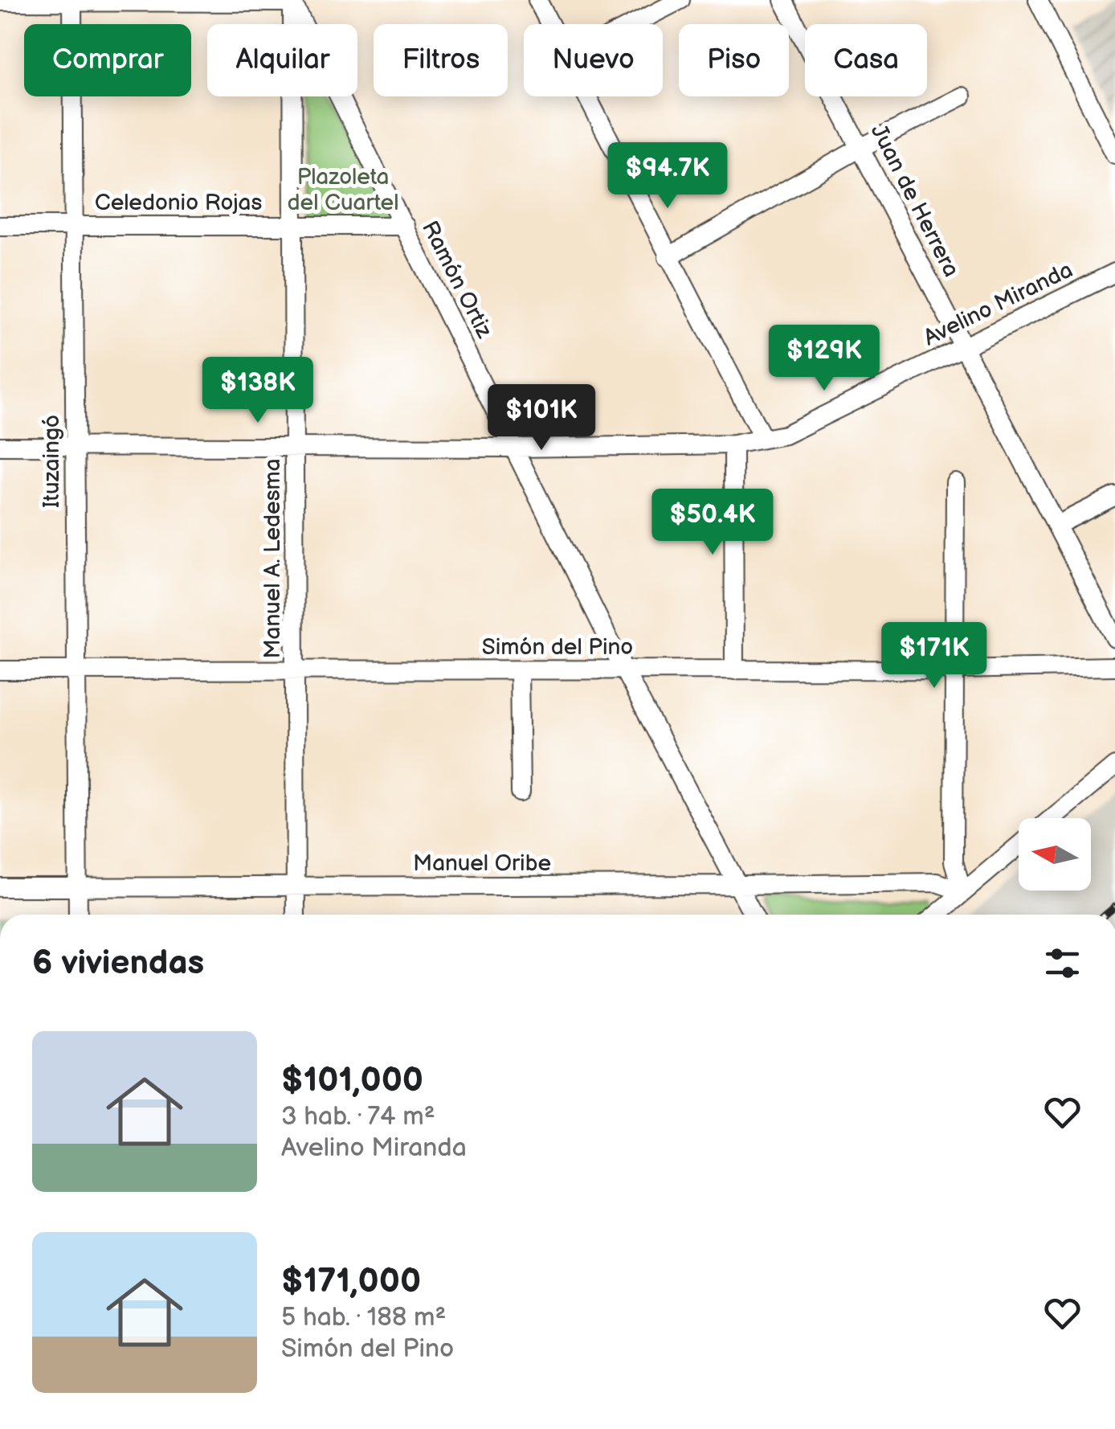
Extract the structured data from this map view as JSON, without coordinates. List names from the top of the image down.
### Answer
{
  "streets": {
    "street": [
      "Juan de Herrera",
      "Celedonio Rojas",
      "Ramón Ortiz",
      "Avelino Miranda",
      "Ituzaingó",
      "Manuel A. Ledesma",
      "Simón del Pino",
      "Manuel Oribe"
    ]
  },
  "crossings": [
    ["Juan de Herrera", "Avelino Miranda"],
    ["Celedonio Rojas", "Ramón Ortiz"],
    ["Celedonio Rojas", "Ituzaingó"],
    ["Celedonio Rojas", "Manuel A. Ledesma"],
    ["Ramón Ortiz", "Avelino Miranda"],
    ["Ramón Ortiz", "Manuel A. Ledesma"],
    ["Ramón Ortiz", "Simón del Pino"],
    ["Ramón Ortiz", "Manuel Oribe"],
    ["Avelino Miranda", "Ituzaingó"],
    ["Avelino Miranda", "Manuel A. Ledesma"],
    ["Ituzaingó", "Simón del Pino"],
    ["Ituzaingó", "Manuel Oribe"],
    ["Manuel A. Ledesma", "Simón del Pino"],
    ["Manuel A. Ledesma", "Manuel Oribe"]
  ],
  "parks": ["Plazoleta del Cuartel"],
  "north": "left",
  "page": {
    "chip": [
      "Comprar",
      "Alquilar",
      "Filtros",
      "Nuevo",
      "Piso",
      "Casa"
    ],
    "price": [
      "$94.7K",
      "$129K",
      "$138K",
      "$101K",
      "$50.4K",
      "$171K"
    ],
    "heading": "6 viviendas",
    "list": [
      {
        "name": "$101,000",
        "note": "3 hab. · 74 m² · Avelino Miranda"
      },
      {
        "name": "$171,000",
        "note": "5 hab. · 188 m² · Simón del Pino"
      }
    ]
  }
}
